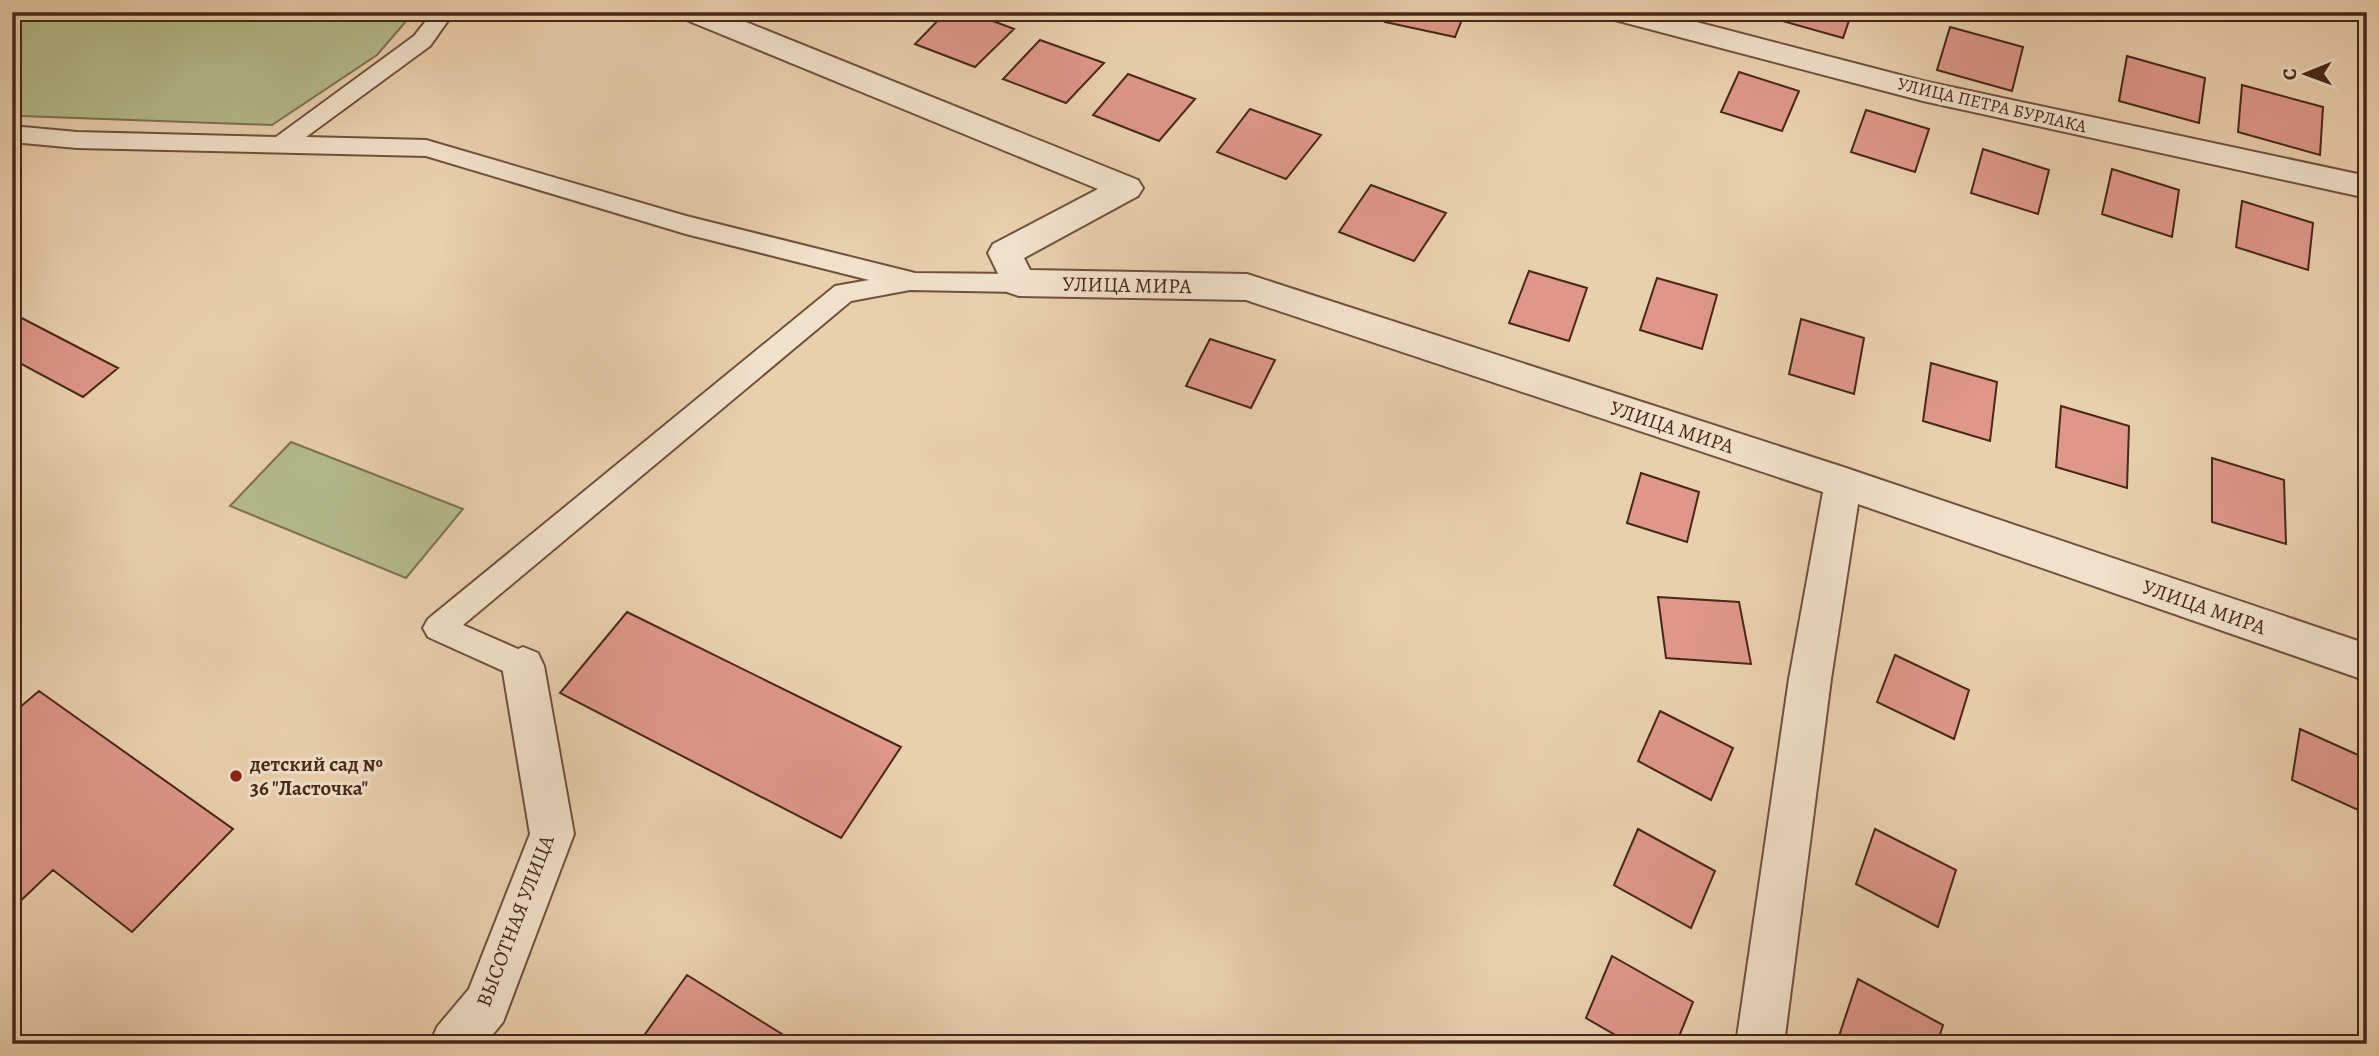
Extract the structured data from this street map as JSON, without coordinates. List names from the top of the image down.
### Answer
{
  "streets": {
    "street": ["УЛИЦА ПЕТРА БУРЛАКА", "УЛИЦА МИРА", "ВЫСОТНАЯ УЛИЦА"]
  },
  "places": ["детский сад № 36 \"Ласточка\""],
  "north": "left"
}
